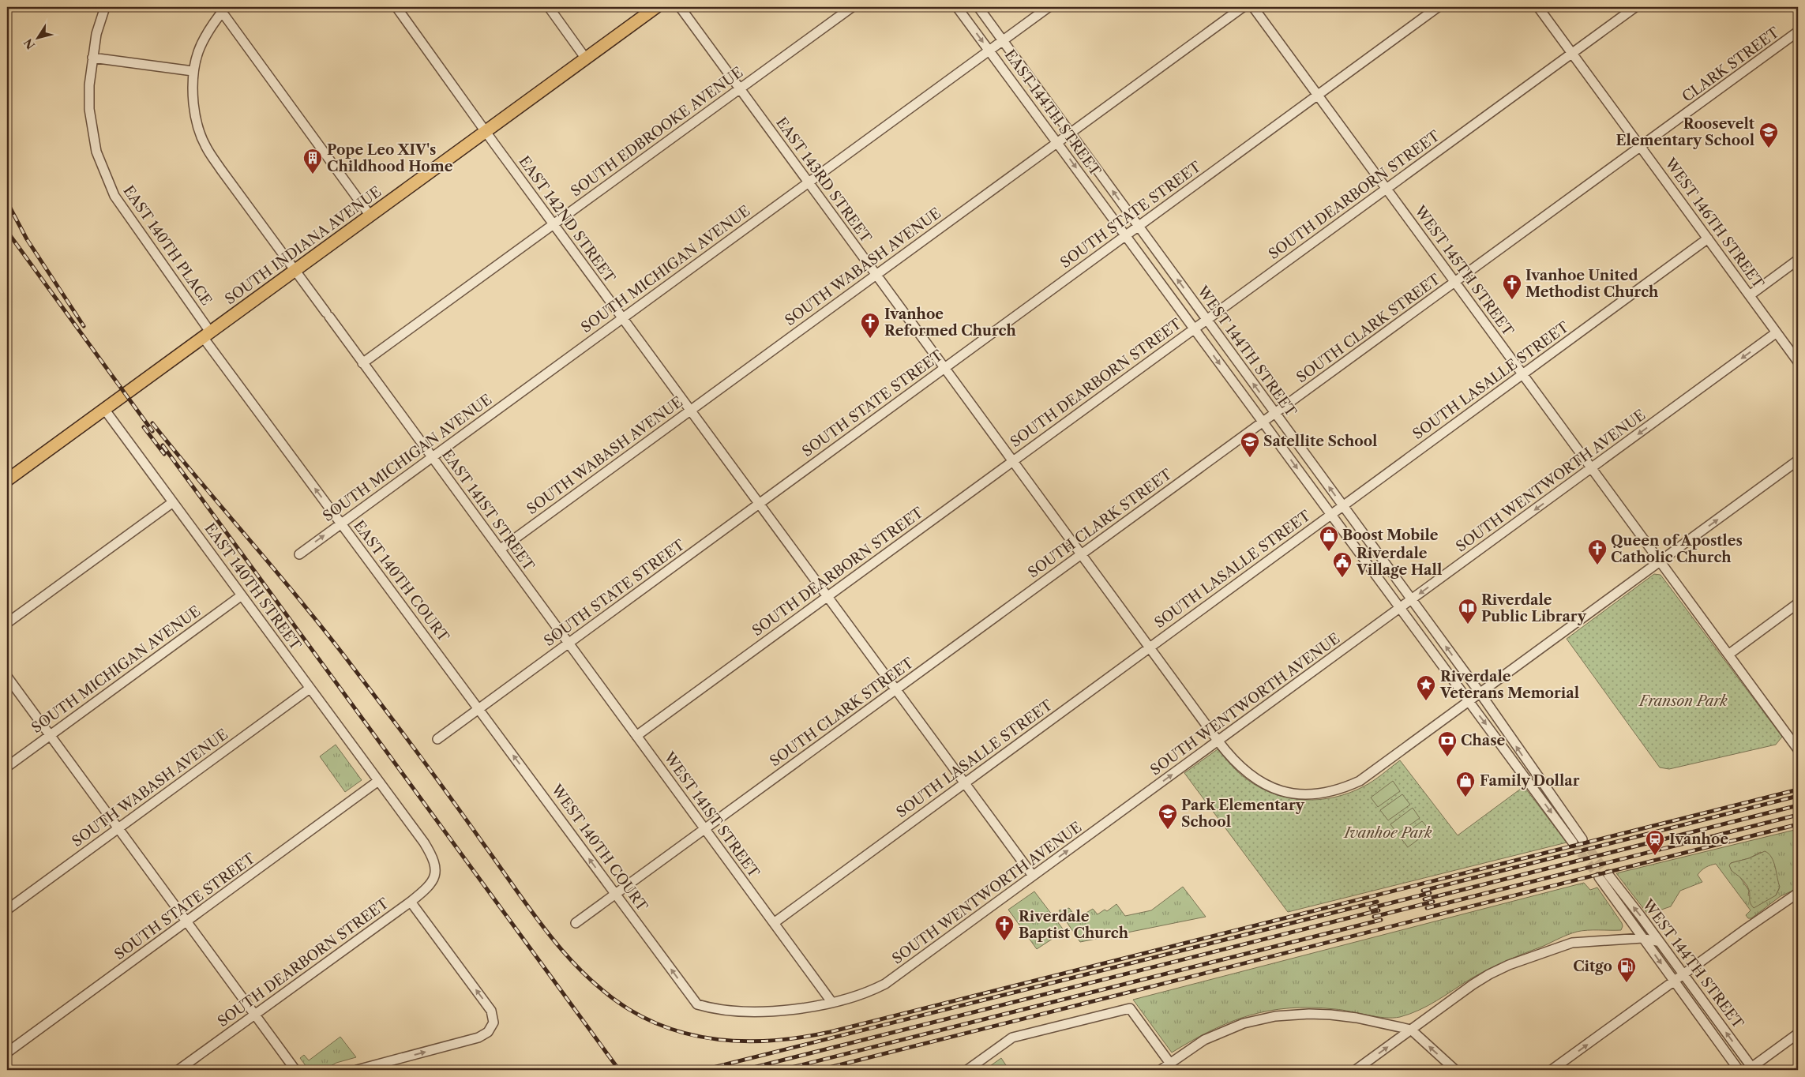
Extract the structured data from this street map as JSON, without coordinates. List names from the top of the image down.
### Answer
{
  "streets": {
    "main road": ["SOUTH INDIANA AVENUE"],
    "street": [
      "CLARK STREET",
      "EAST 144TH STREET",
      "SOUTH EDBROOKE AVENUE",
      "EAST 143RD STREET",
      "SOUTH DEARBORN STREET",
      "SOUTH STATE STREET",
      "EAST 142ND STREET",
      "WEST 146TH STREET",
      "EAST 140TH PLACE",
      "SOUTH WABASH AVENUE",
      "SOUTH MICHIGAN AVENUE",
      "WEST 145TH STREET",
      "SOUTH CLARK STREET",
      "WEST 144TH STREET",
      "SOUTH LASALLE STREET",
      "SOUTH WENTWORTH AVENUE",
      "EAST 141ST STREET",
      "EAST 140TH COURT",
      "EAST 140TH STREET",
      "WEST 141ST STREET",
      "WEST 140TH COURT"
    ]
  },
  "crossings": [
    ["CLARK STREET", "WEST 146TH STREET"],
    ["CLARK STREET", "SOUTH CLARK STREET"],
    ["EAST 144TH STREET", "SOUTH STATE STREET"],
    ["EAST 144TH STREET", "SOUTH WABASH AVENUE"],
    ["EAST 144TH STREET", "SOUTH MICHIGAN AVENUE"],
    ["EAST 144TH STREET", "WEST 144TH STREET"],
    ["SOUTH EDBROOKE AVENUE", "EAST 143RD STREET"],
    ["SOUTH EDBROOKE AVENUE", "EAST 142ND STREET"],
    ["SOUTH EDBROOKE AVENUE", "EAST 141ST STREET"],
    ["EAST 143RD STREET", "SOUTH DEARBORN STREET"],
    ["EAST 143RD STREET", "SOUTH STATE STREET"],
    ["EAST 143RD STREET", "SOUTH WABASH AVENUE"],
    ["EAST 143RD STREET", "SOUTH MICHIGAN AVENUE"],
    ["EAST 143RD STREET", "WEST 145TH STREET"],
    ["EAST 143RD STREET", "SOUTH CLARK STREET"],
    ["EAST 143RD STREET", "WEST 144TH STREET"],
    ["EAST 143RD STREET", "SOUTH LASALLE STREET"],
    ["EAST 143RD STREET", "SOUTH WENTWORTH AVENUE"],
    ["SOUTH DEARBORN STREET", "EAST 142ND STREET"],
    ["SOUTH DEARBORN STREET", "WEST 146TH STREET"],
    ["SOUTH DEARBORN STREET", "WEST 145TH STREET"],
    ["SOUTH DEARBORN STREET", "WEST 144TH STREET"],
    ["SOUTH DEARBORN STREET", "EAST 140TH STREET"],
    ["SOUTH DEARBORN STREET", "WEST 141ST STREET"],
    ["SOUTH STATE STREET", "EAST 142ND STREET"],
    ["SOUTH STATE STREET", "WEST 145TH STREET"],
    ["SOUTH STATE STREET", "WEST 144TH STREET"],
    ["SOUTH STATE STREET", "EAST 141ST STREET"],
    ["SOUTH STATE STREET", "EAST 140TH COURT"],
    ["SOUTH STATE STREET", "EAST 140TH STREET"],
    ["SOUTH STATE STREET", "WEST 141ST STREET"],
    ["SOUTH STATE STREET", "WEST 140TH COURT"],
    ["EAST 142ND STREET", "SOUTH INDIANA AVENUE"],
    ["EAST 142ND STREET", "SOUTH WABASH AVENUE"],
    ["EAST 142ND STREET", "SOUTH MICHIGAN AVENUE"],
    ["EAST 142ND STREET", "SOUTH CLARK STREET"],
    ["EAST 142ND STREET", "SOUTH LASALLE STREET"],
    ["EAST 142ND STREET", "SOUTH WENTWORTH AVENUE"],
    ["WEST 146TH STREET", "SOUTH CLARK STREET"],
    ["WEST 146TH STREET", "SOUTH LASALLE STREET"],
    ["WEST 146TH STREET", "SOUTH WENTWORTH AVENUE"],
    ["EAST 140TH PLACE", "SOUTH INDIANA AVENUE"],
    ["EAST 140TH PLACE", "EAST 140TH COURT"],
    ["SOUTH INDIANA AVENUE", "EAST 141ST STREET"],
    ["SOUTH INDIANA AVENUE", "EAST 140TH COURT"],
    ["SOUTH INDIANA AVENUE", "EAST 140TH STREET"],
    ["SOUTH WABASH AVENUE", "EAST 141ST STREET"],
    ["SOUTH WABASH AVENUE", "EAST 140TH STREET"],
    ["SOUTH MICHIGAN AVENUE", "EAST 141ST STREET"],
    ["SOUTH MICHIGAN AVENUE", "EAST 140TH COURT"],
    ["SOUTH MICHIGAN AVENUE", "EAST 140TH STREET"],
    ["WEST 145TH STREET", "SOUTH CLARK STREET"],
    ["WEST 145TH STREET", "SOUTH LASALLE STREET"],
    ["WEST 145TH STREET", "SOUTH WENTWORTH AVENUE"],
    ["SOUTH CLARK STREET", "WEST 144TH STREET"],
    ["SOUTH CLARK STREET", "WEST 141ST STREET"],
    ["SOUTH CLARK STREET", "WEST 140TH COURT"],
    ["WEST 144TH STREET", "SOUTH LASALLE STREET"],
    ["WEST 144TH STREET", "SOUTH WENTWORTH AVENUE"],
    ["SOUTH LASALLE STREET", "WEST 141ST STREET"],
    ["SOUTH WENTWORTH AVENUE", "WEST 141ST STREET"],
    ["SOUTH WENTWORTH AVENUE", "WEST 140TH COURT"],
    ["EAST 141ST STREET", "WEST 141ST STREET"],
    ["EAST 140TH COURT", "WEST 140TH COURT"]
  ],
  "one_way": ["EAST 140TH COURT", "WEST 140TH COURT"],
  "parks": ["Franson Park", "Ivanhoe Park"],
  "places": {
    "school or university": ["Roosevelt Elementary School", "Satellite School", "Park Elementary School"],
    "building": ["Pope Leo XIV's Childhood Home"],
    "church": [
      "Ivanhoe United Methodist Church",
      "Ivanhoe Reformed Church",
      "Queen of Apostles Catholic Church",
      "Riverdale Baptist Church"
    ],
    "shop": ["Boost Mobile", "Family Dollar"],
    "public building": ["Riverdale Village Hall"],
    "library": ["Riverdale Public Library"],
    "place": ["Riverdale Veterans Memorial"],
    "bank": ["Chase"],
    "station": ["Ivanhoe"],
    "fuel station": ["Citgo"]
  },
  "north": "bottom left"
}
